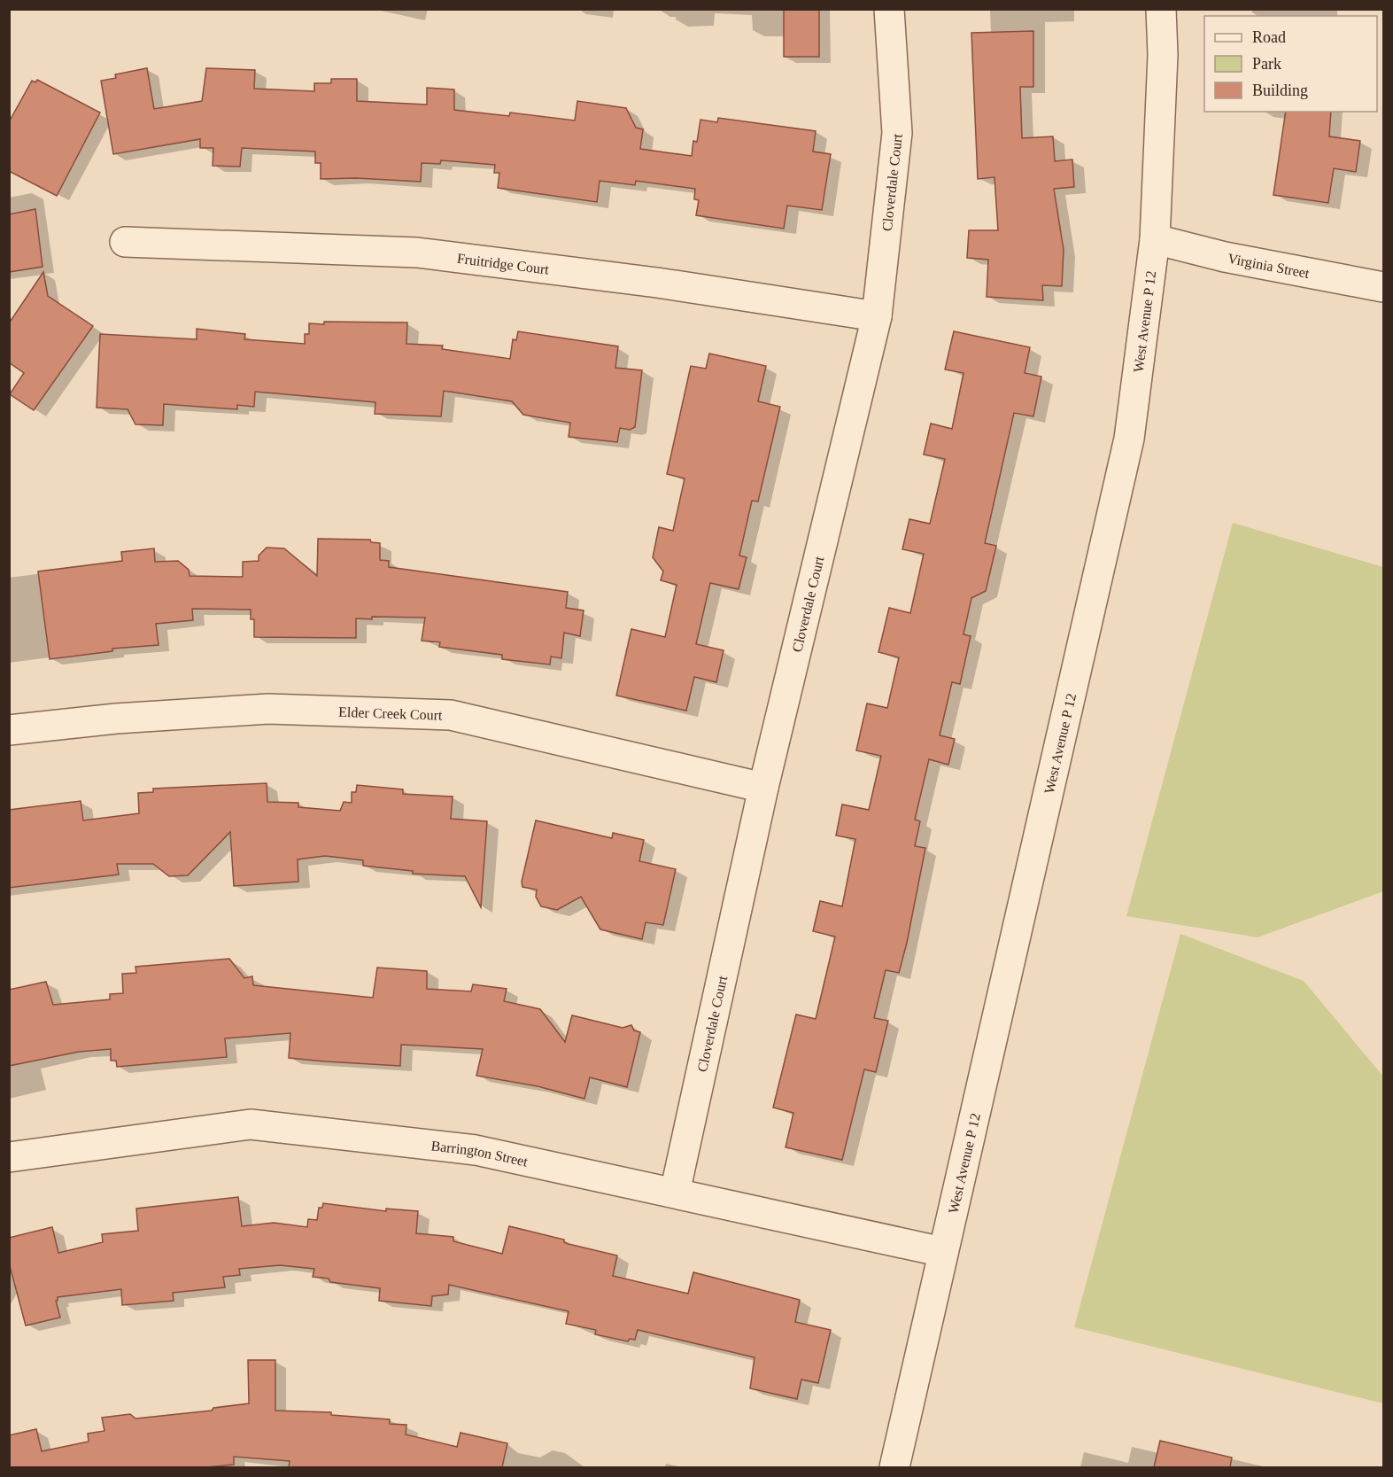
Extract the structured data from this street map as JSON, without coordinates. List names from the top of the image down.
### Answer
{
  "streets": {
    "street": [
      "Cloverdale Court",
      "Fruitridge Court",
      "Virginia Street",
      "West Avenue P 12",
      "Elder Creek Court",
      "Barrington Street"
    ]
  },
  "crossings": [
    ["Cloverdale Court", "Fruitridge Court"],
    ["Cloverdale Court", "Elder Creek Court"],
    ["Cloverdale Court", "Barrington Street"],
    ["Virginia Street", "West Avenue P 12"],
    ["West Avenue P 12", "Barrington Street"]
  ],
  "legend": ["Road", "Park", "Building"]
}
